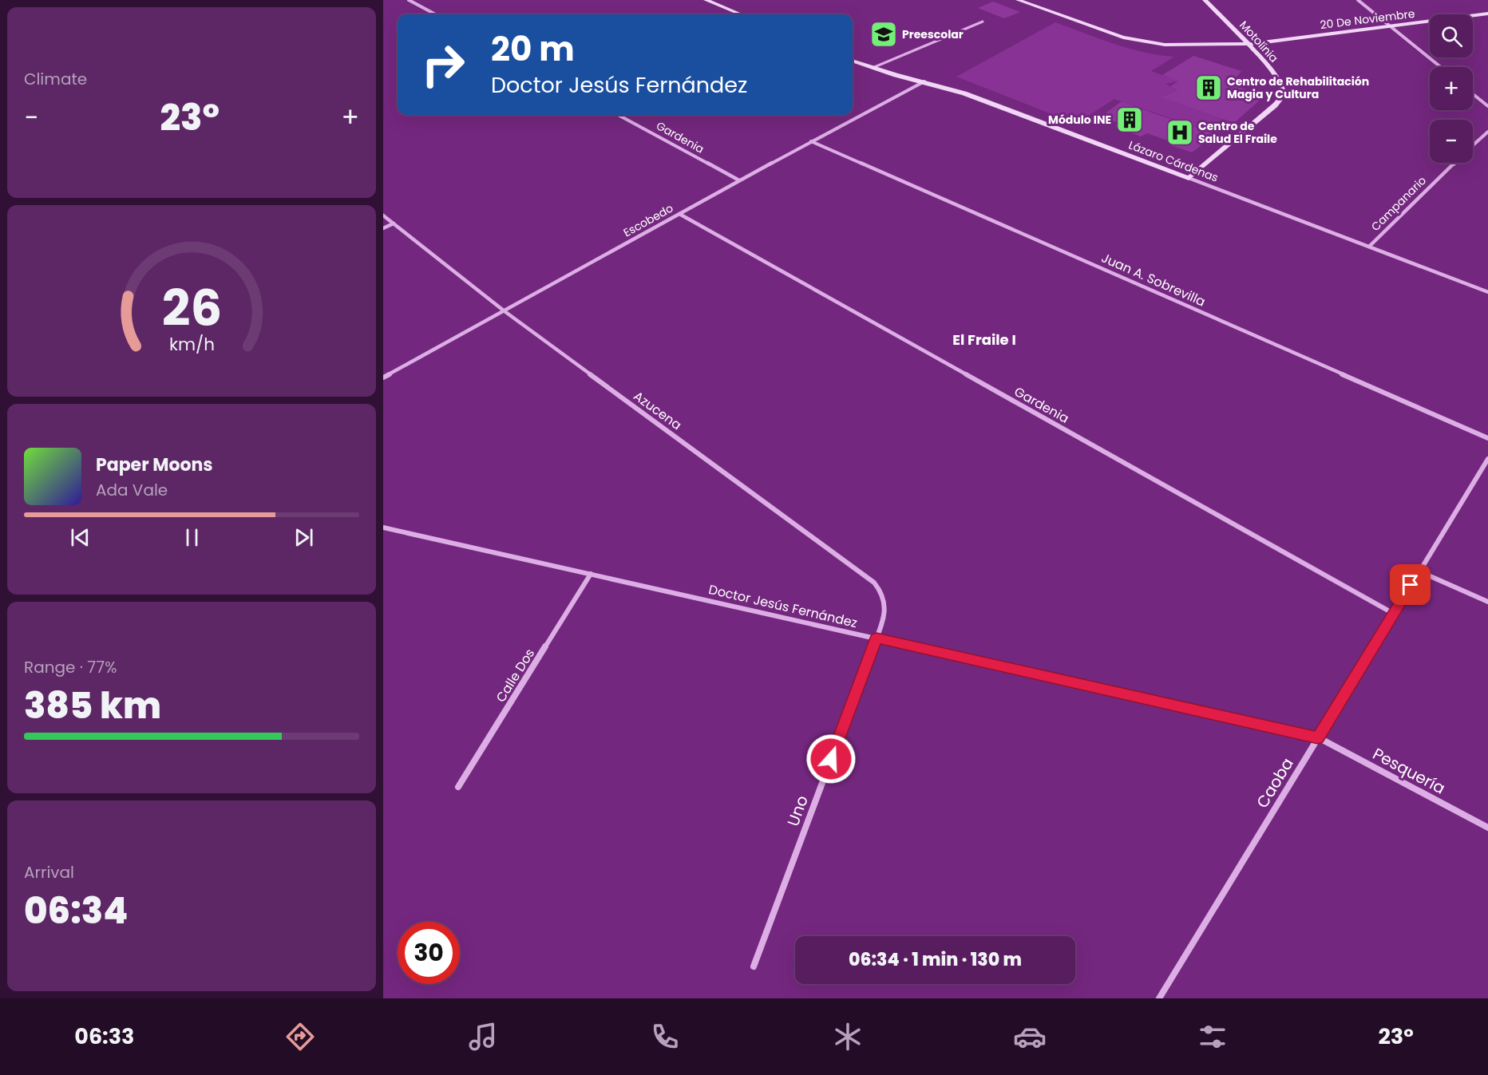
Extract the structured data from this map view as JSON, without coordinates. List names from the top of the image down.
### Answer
{
  "streets": {
    "street": [
      "20 De Noviembre",
      "Motolínia",
      "Gardenia",
      "Lázaro Cárdenas",
      "Campanario",
      "Escobedo",
      "Juan A. Sobrevilla",
      "Azucena",
      "Doctor Jesús Fernández",
      "Calle Dos",
      "Pesquería",
      "Caoba",
      "Uno"
    ]
  },
  "crossings": [
    ["20 De Noviembre", "Motolínia"],
    ["Motolínia", "Lázaro Cárdenas"],
    ["Gardenia", "Escobedo"],
    ["Gardenia", "Caoba"],
    ["Lázaro Cárdenas", "Campanario"],
    ["Lázaro Cárdenas", "Escobedo"],
    ["Escobedo", "Juan A. Sobrevilla"],
    ["Escobedo", "Azucena"],
    ["Azucena", "Doctor Jesús Fernández"],
    ["Azucena", "Uno"],
    ["Doctor Jesús Fernández", "Calle Dos"],
    ["Doctor Jesús Fernández", "Pesquería"],
    ["Doctor Jesús Fernández", "Caoba"],
    ["Doctor Jesús Fernández", "Uno"],
    ["Pesquería", "Caoba"]
  ],
  "districts": ["El Fraile I"],
  "places": {
    "school or university": ["Preescolar"],
    "building": ["Centro de Rehabilitación Magia y Cultura", "Módulo INE"],
    "hospital": ["Centro de Salud El Fraile"]
  },
  "page": {
    "tile": [
      "Climate",
      ["Range · 77%", "385 km"],
      ["Arrival", "06:34"]
    ],
    "map_buttons": ["+", "−"],
    "turn": ["20 m", "Doctor Jesús Fernández"],
    "heat": ["−", "23°", "+"],
    "song": ["Paper Moons", "Ada Vale"],
    "limit": "30",
    "trip": "06:34 · 1 min · 130 m",
    "tabs": ["06:33", "23°"],
    "gauge": ["26", "km/h"]
  }
}
